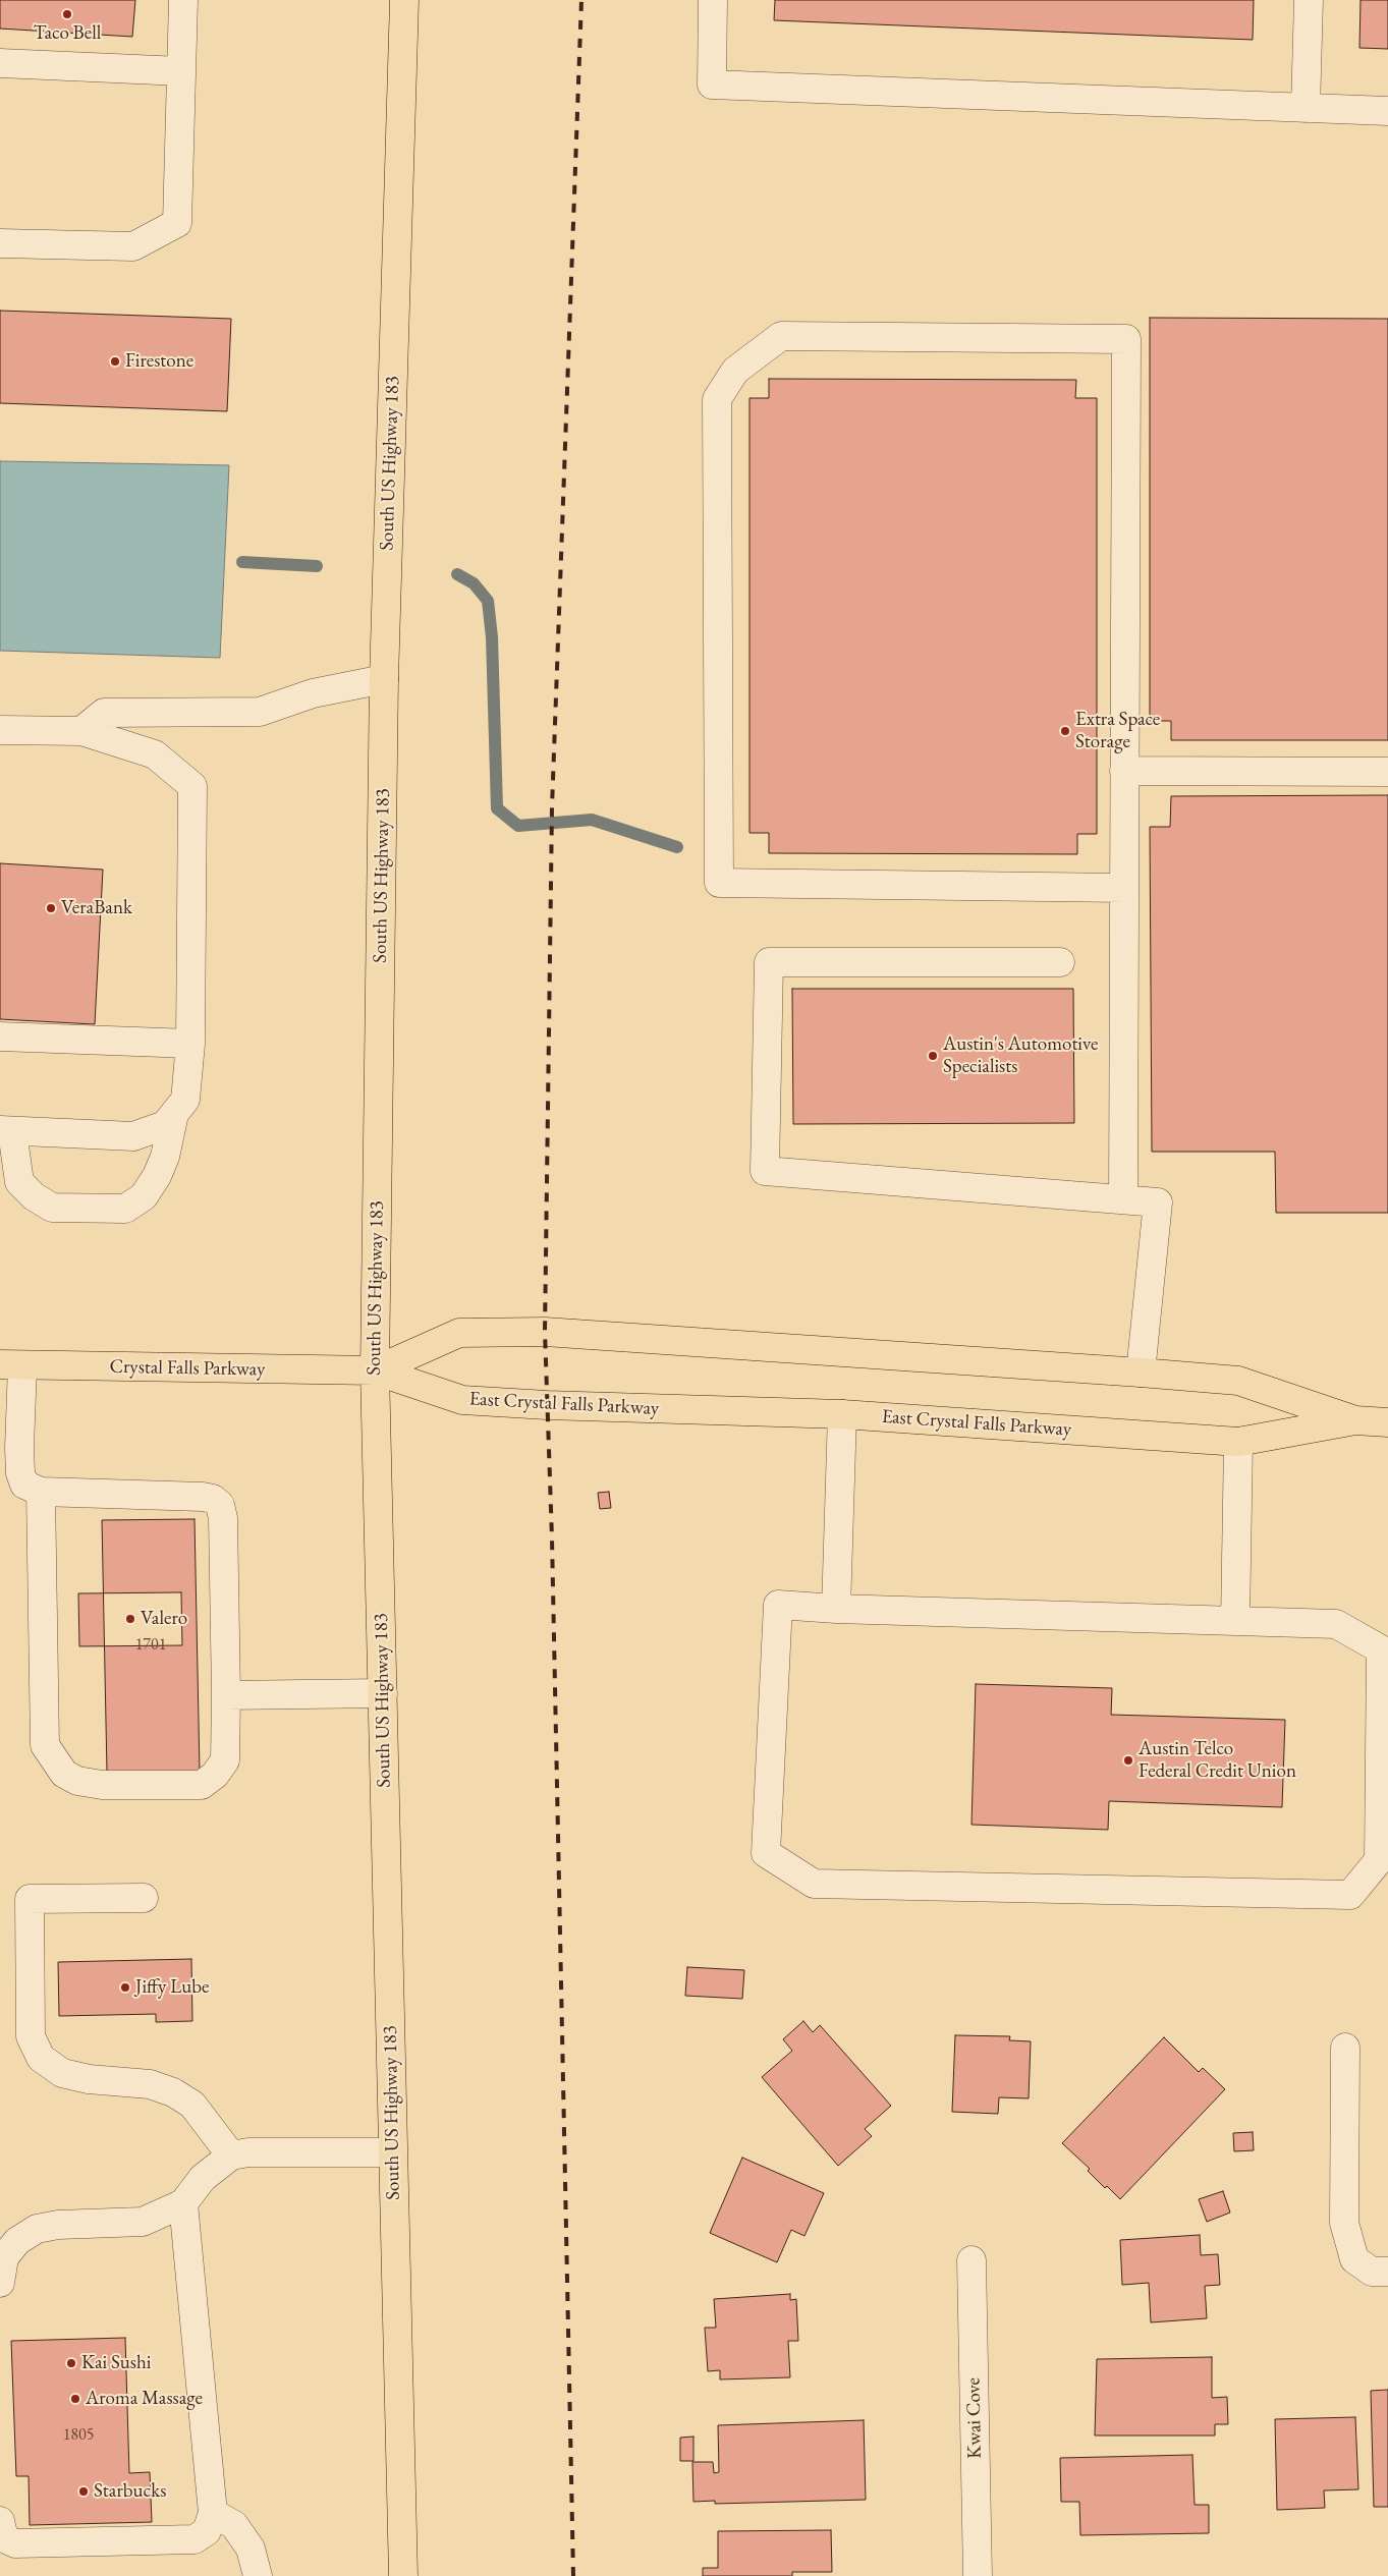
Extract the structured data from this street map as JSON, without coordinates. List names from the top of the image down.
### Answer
{
  "streets": {
    "main road": ["South US Highway 183", "Crystal Falls Parkway", "East Crystal Falls Parkway"],
    "street": ["Kwai Cove"]
  },
  "crossings": [
    ["South US Highway 183", "Crystal Falls Parkway"],
    ["South US Highway 183", "East Crystal Falls Parkway"],
    ["Crystal Falls Parkway", "East Crystal Falls Parkway"]
  ],
  "places": [
    "Taco Bell",
    "Firestone",
    "Extra Space Storage",
    "VeraBank",
    "Austin's Automotive Specialists",
    "Valero",
    "Austin Telco Federal Credit Union",
    "Jiffy Lube",
    "Kai Sushi",
    "Aroma Massage",
    "Starbucks"
  ],
  "house_numbers": ["1701", "1805"]
}
